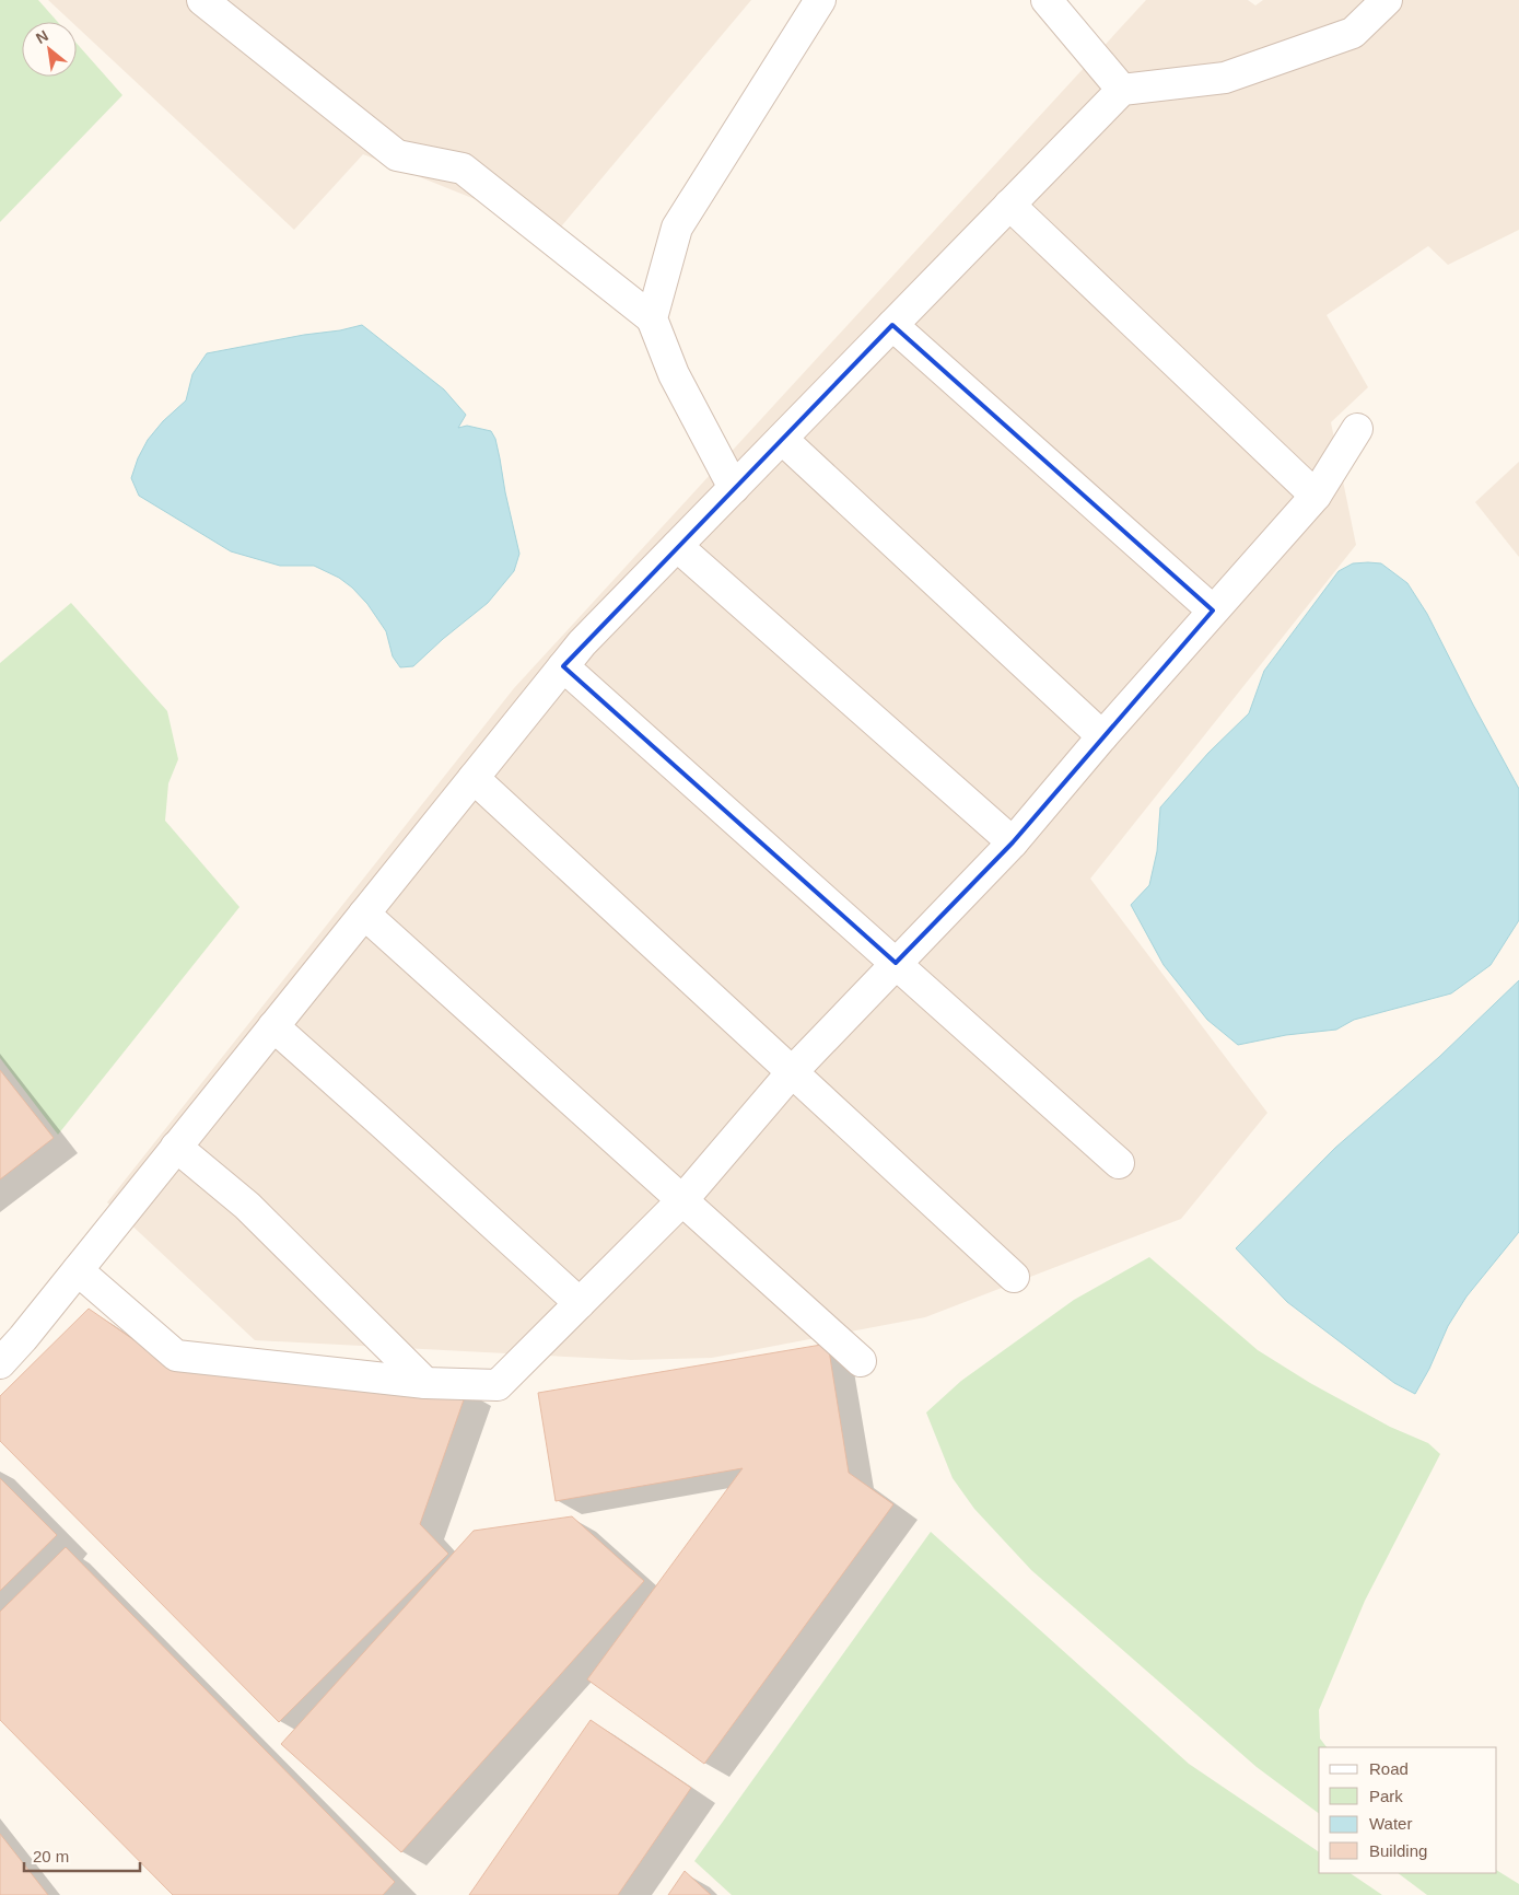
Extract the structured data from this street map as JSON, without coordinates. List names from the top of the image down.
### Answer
{
  "legend": [
    "Road",
    "Park",
    "Water",
    "Building"
  ],
  "scale_bar": "20 m",
  "north": "top left"
}
